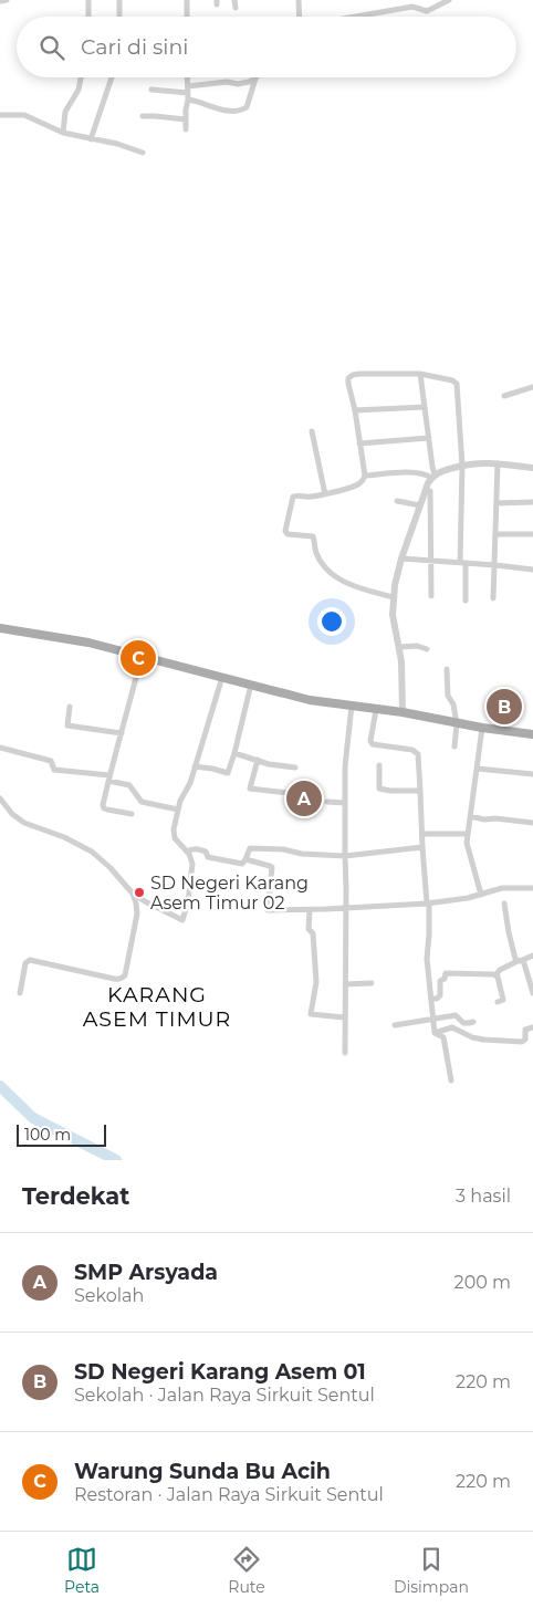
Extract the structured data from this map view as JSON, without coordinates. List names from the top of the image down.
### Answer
{
  "districts": ["KARANG ASEM TIMUR"],
  "places": ["SD Negeri Karang Asem Timur 02"],
  "scale_bar": "100 m",
  "page": {
    "search": "Cari di sini",
    "pins": ["C", "B", "A"],
    "scale": "100 m",
    "heading": ["Terdekat", "3 hasil"],
    "list": [
      {
        "mark": "A",
        "name": "SMP Arsyada",
        "note": "Sekolah",
        "value": "200 m"
      },
      {
        "mark": "B",
        "name": "SD Negeri Karang Asem 01",
        "note": "Sekolah · Jalan Raya Sirkuit Sentul",
        "value": "220 m"
      },
      {
        "mark": "C",
        "name": "Warung Sunda Bu Acih",
        "note": "Restoran · Jalan Raya Sirkuit Sentul",
        "value": "220 m"
      }
    ],
    "nav": ["Peta", "Rute", "Disimpan"]
  }
}
